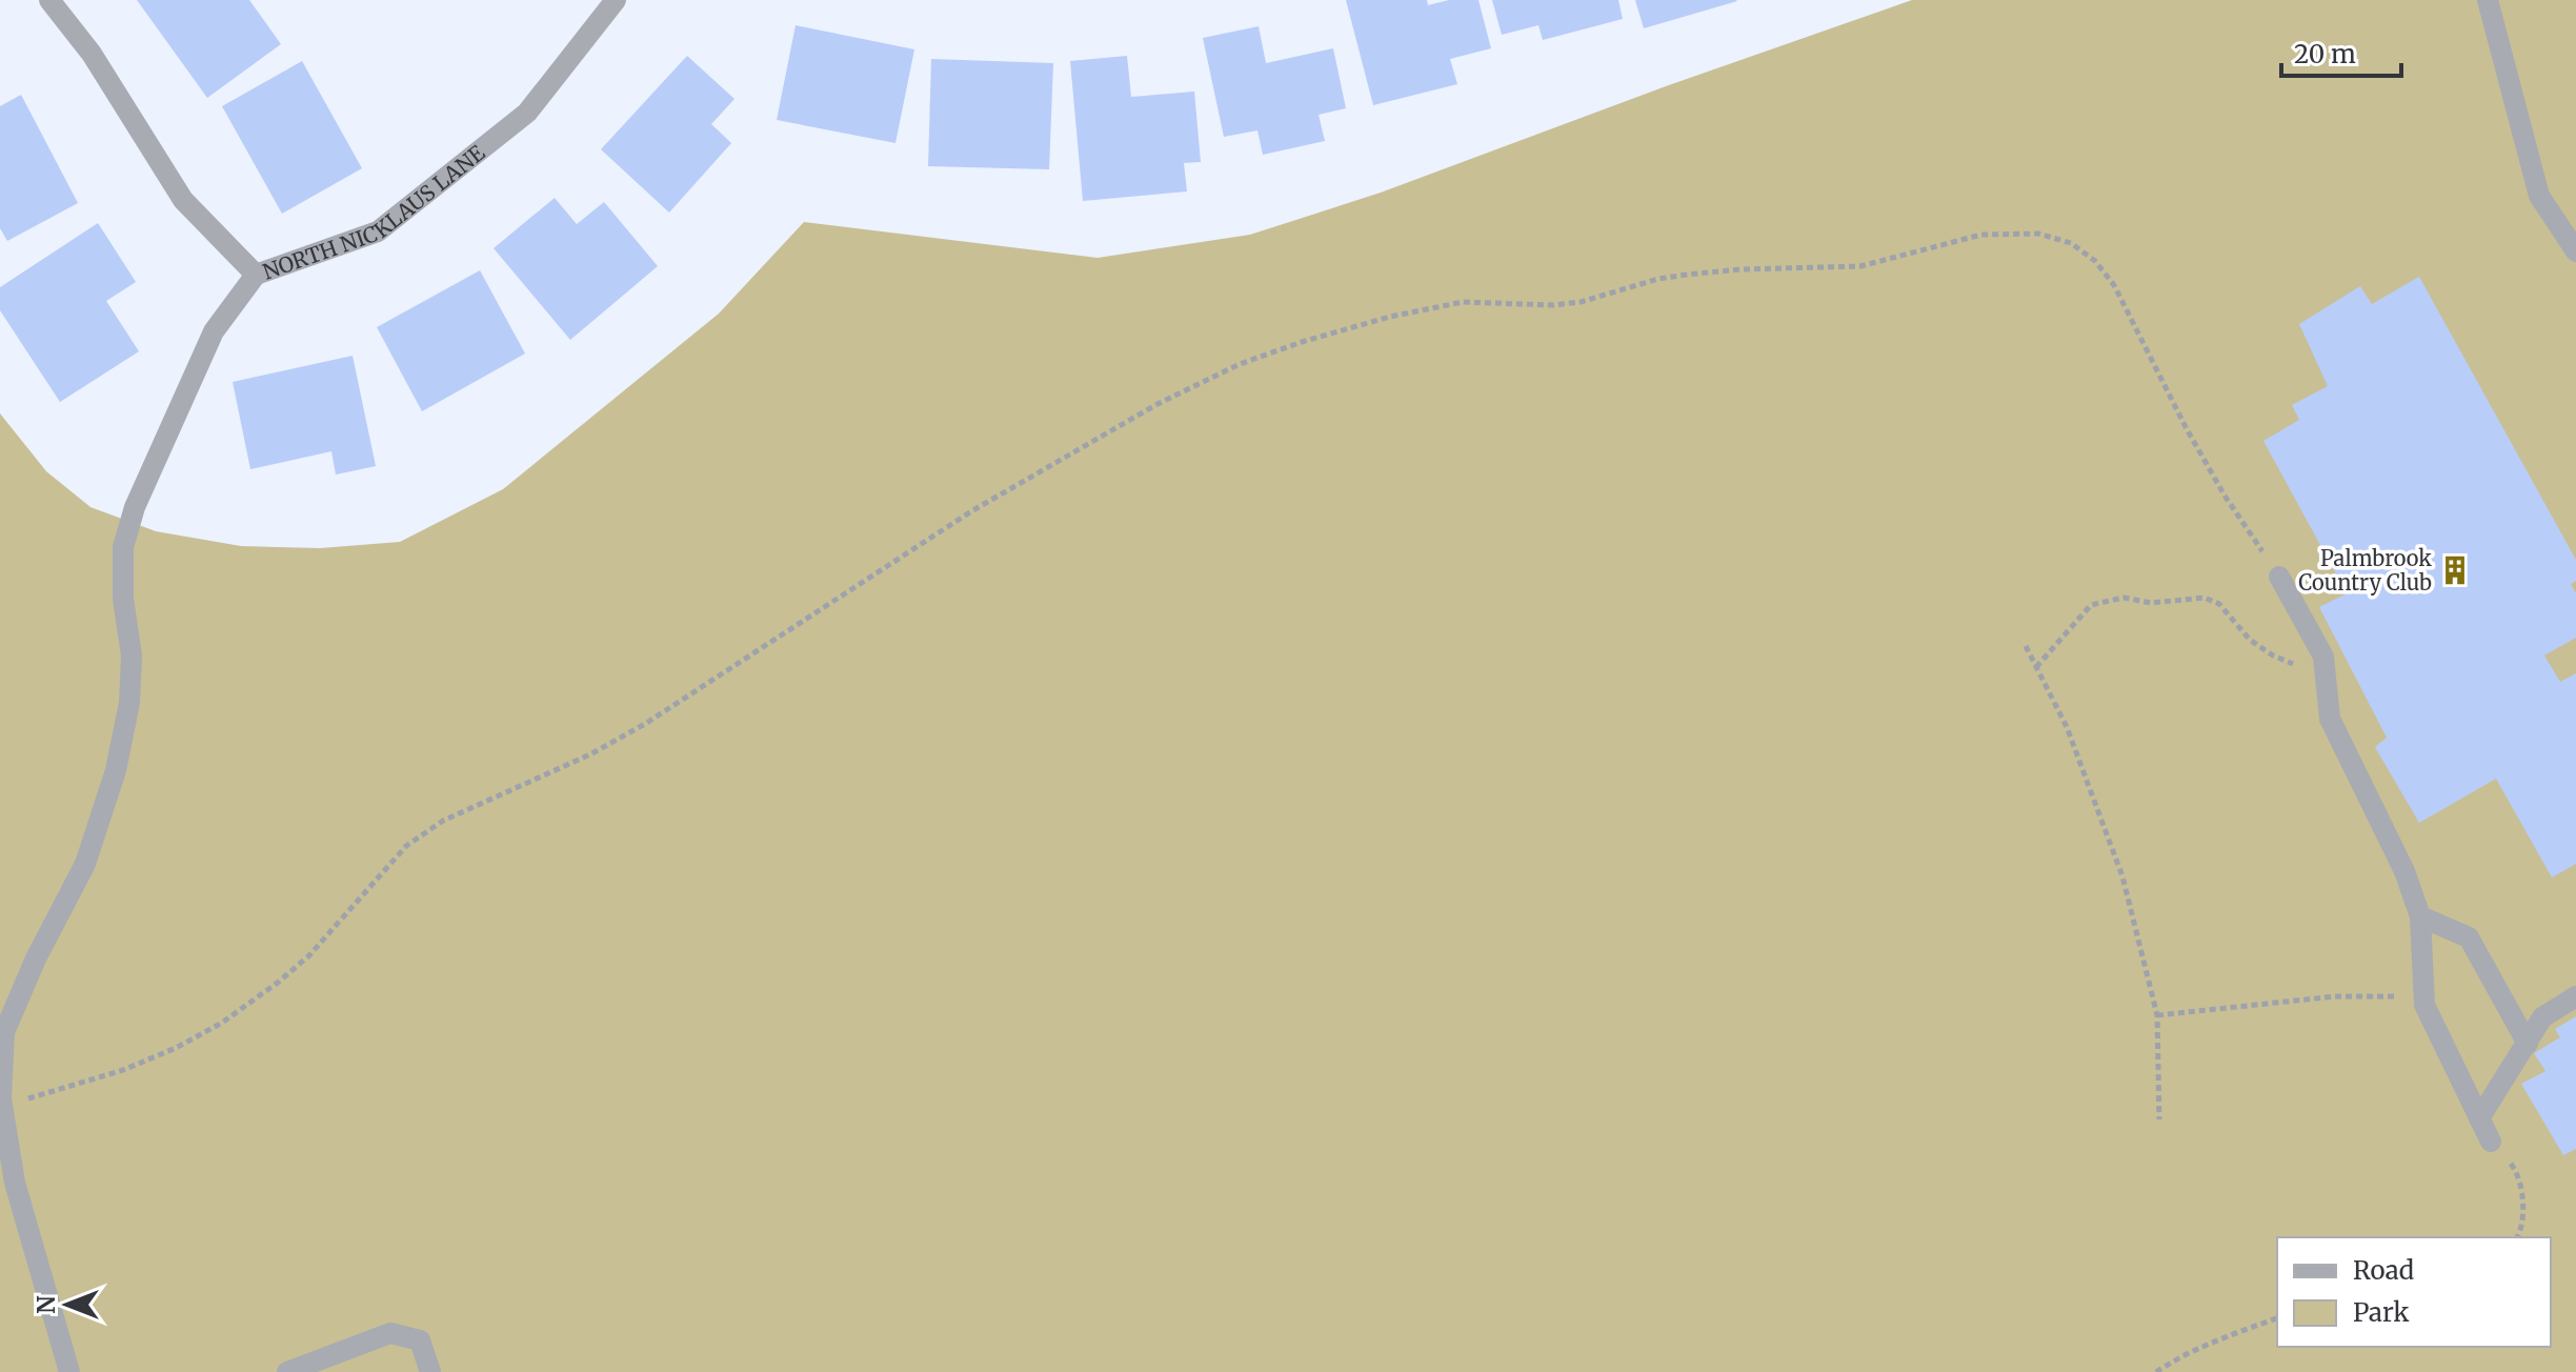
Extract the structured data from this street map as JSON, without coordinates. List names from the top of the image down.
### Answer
{
  "streets": {
    "street": ["NORTH NICKLAUS LANE"]
  },
  "places": {
    "building": ["Palmbrook Country Club"]
  },
  "legend": ["Road", "Park"],
  "scale_bar": "20 m",
  "north": "left"
}
